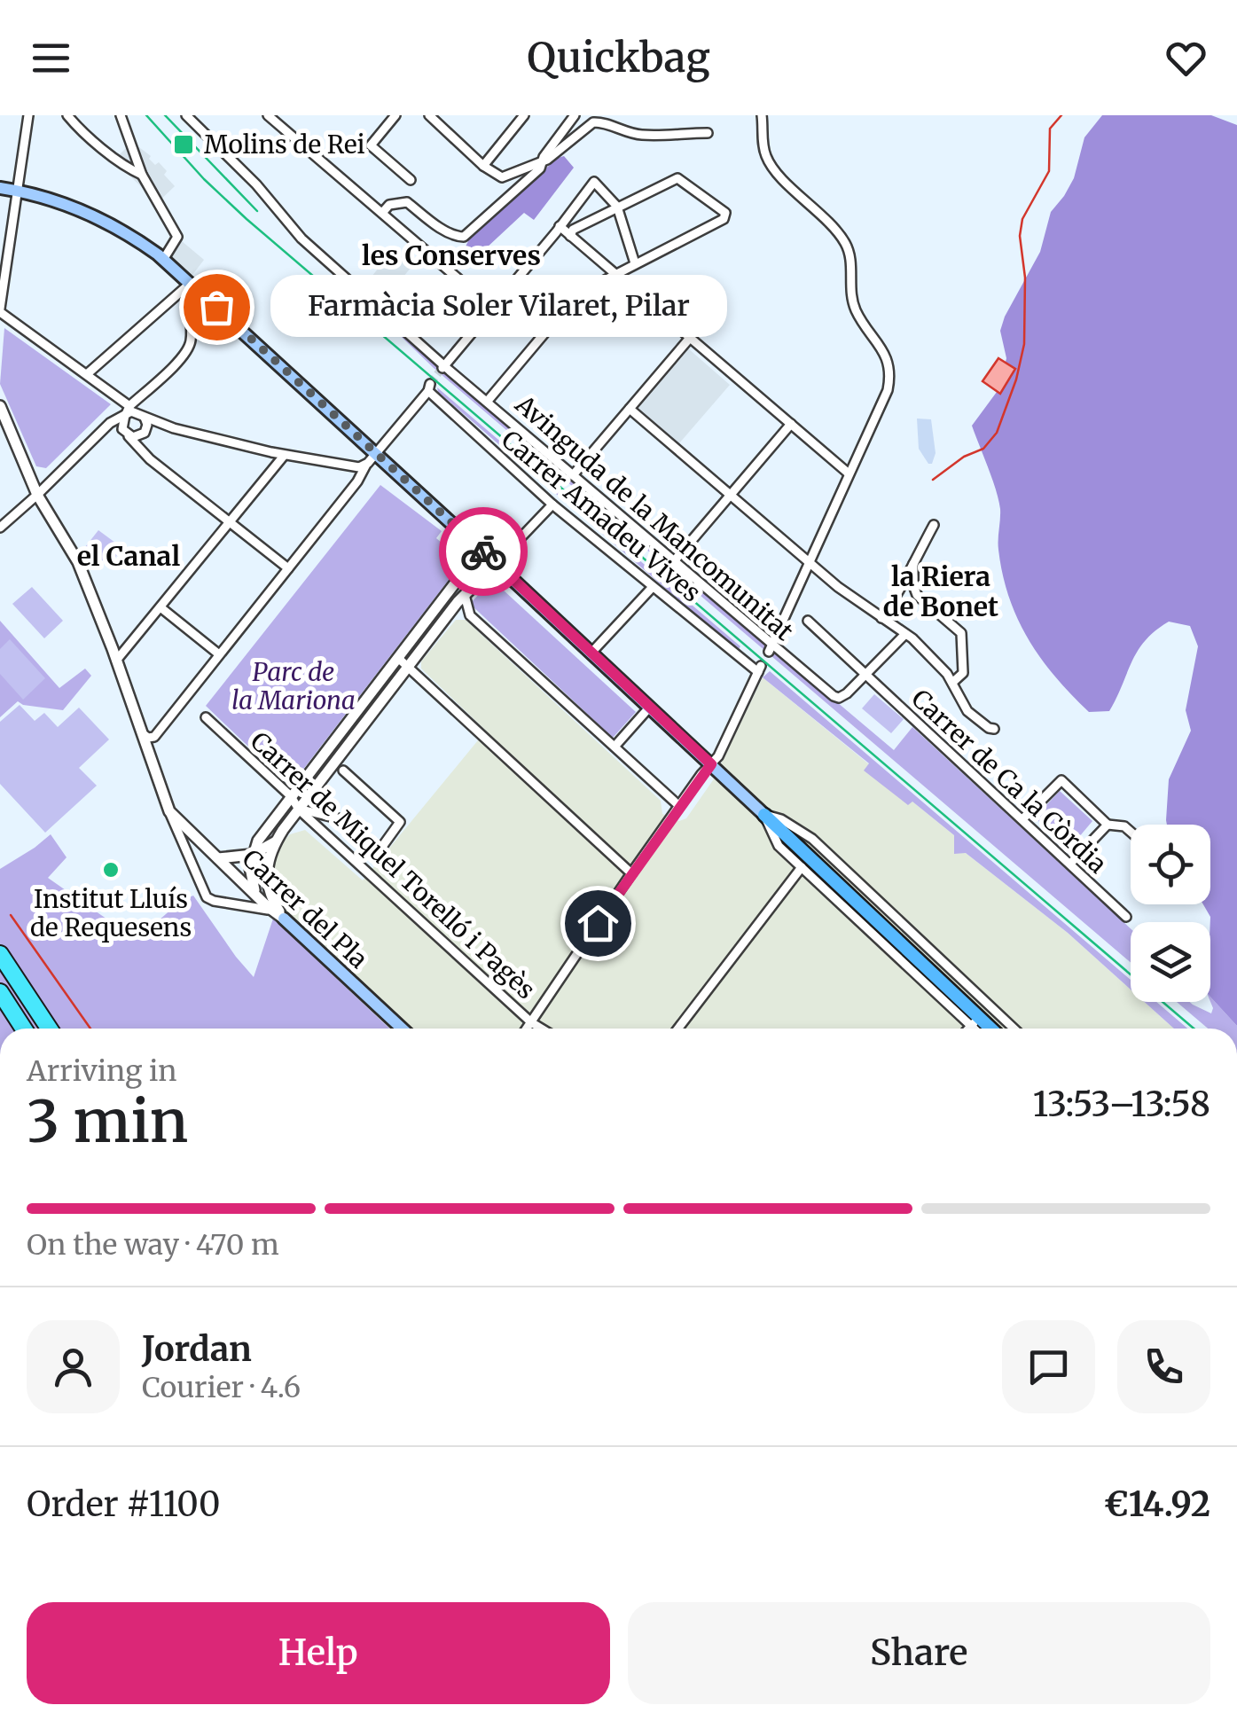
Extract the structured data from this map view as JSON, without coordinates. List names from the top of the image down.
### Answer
{
  "streets": {
    "main road": ["Carrer del Pla"],
    "street": [
      "Carrer Amadeu Vives",
      "Avinguda de la Mancomunitat",
      "Carrer de Ca la Còrdia",
      "Carrer de Miquel Torelló i Pagès"
    ]
  },
  "crossings": [
    ["Avinguda de la Mancomunitat", "Carrer de Ca la Còrdia"]
  ],
  "districts": ["les Conserves", "el Canal", "la Riera de Bonet"],
  "parks": ["Parc de la Mariona"],
  "places": {
    "transit": ["Molins de Rei"],
    "other": ["Farmàcia Soler Vilaret, Pilar", "Institut Lluís de Requesens"]
  },
  "page": {
    "header": "Quickbag",
    "bubble": "Farmàcia Soler Vilaret, Pilar",
    "heading": ["3 min", "Arriving in", "13:53–13:58"],
    "panel": [
      "Jordan",
      "Courier · 4.6",
      "Order #1100",
      "€14.92"
    ],
    "bar": "On the way · 470 m",
    "buttons": ["Help", "Share"]
  }
}
